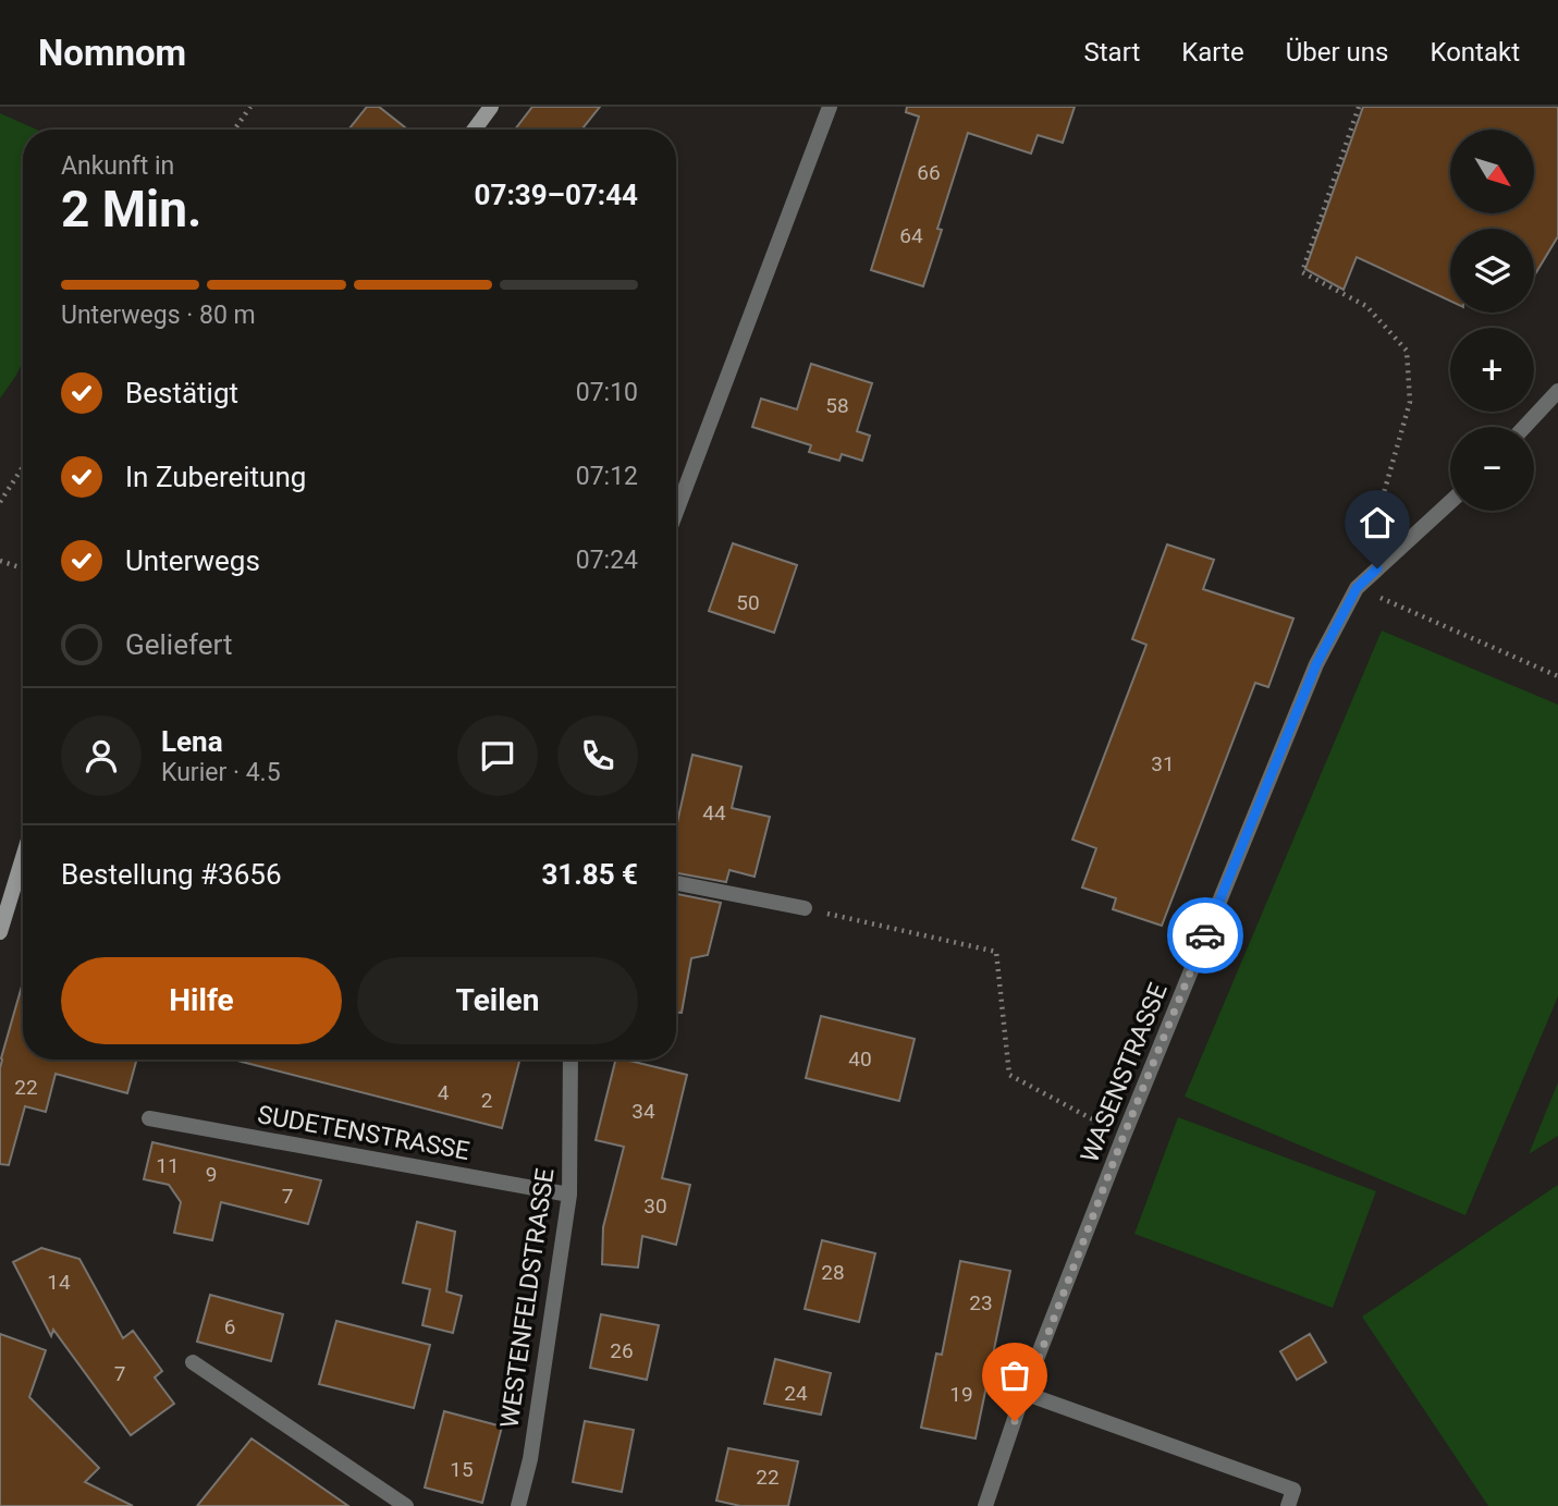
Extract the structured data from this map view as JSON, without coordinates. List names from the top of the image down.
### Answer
{
  "streets": {
    "street": ["WASENSTRASSE", "SUDETENSTRASSE", "WESTENFELDSTRASSE"]
  },
  "crossings": [
    ["SUDETENSTRASSE", "WESTENFELDSTRASSE"]
  ],
  "house_numbers": [
    "66",
    "64",
    "58",
    "50",
    "31",
    "44",
    "40",
    "22",
    "4",
    "2",
    "34",
    "11",
    "9",
    "7",
    "30",
    "28",
    "14",
    "23",
    "6",
    "26",
    "7",
    "24",
    "19",
    "15",
    "22"
  ],
  "north": "bottom right",
  "page": {
    "header": "Nomnom",
    "nav": [
      "Start",
      "Karte",
      "Über uns",
      "Kontakt"
    ],
    "map_buttons": ["+", "−"],
    "heading": ["2 Min.", "Ankunft in", "07:39–07:44"],
    "panel": [
      "Lena",
      "Kurier · 4.5",
      "Bestellung #3656",
      "31.85 €"
    ],
    "bar": "Unterwegs · 80 m",
    "list": [
      ["Bestätigt", "07:10"],
      ["In Zubereitung", "07:12"],
      ["Unterwegs", "07:24"],
      "Geliefert"
    ],
    "buttons": ["Hilfe", "Teilen"]
  }
}
